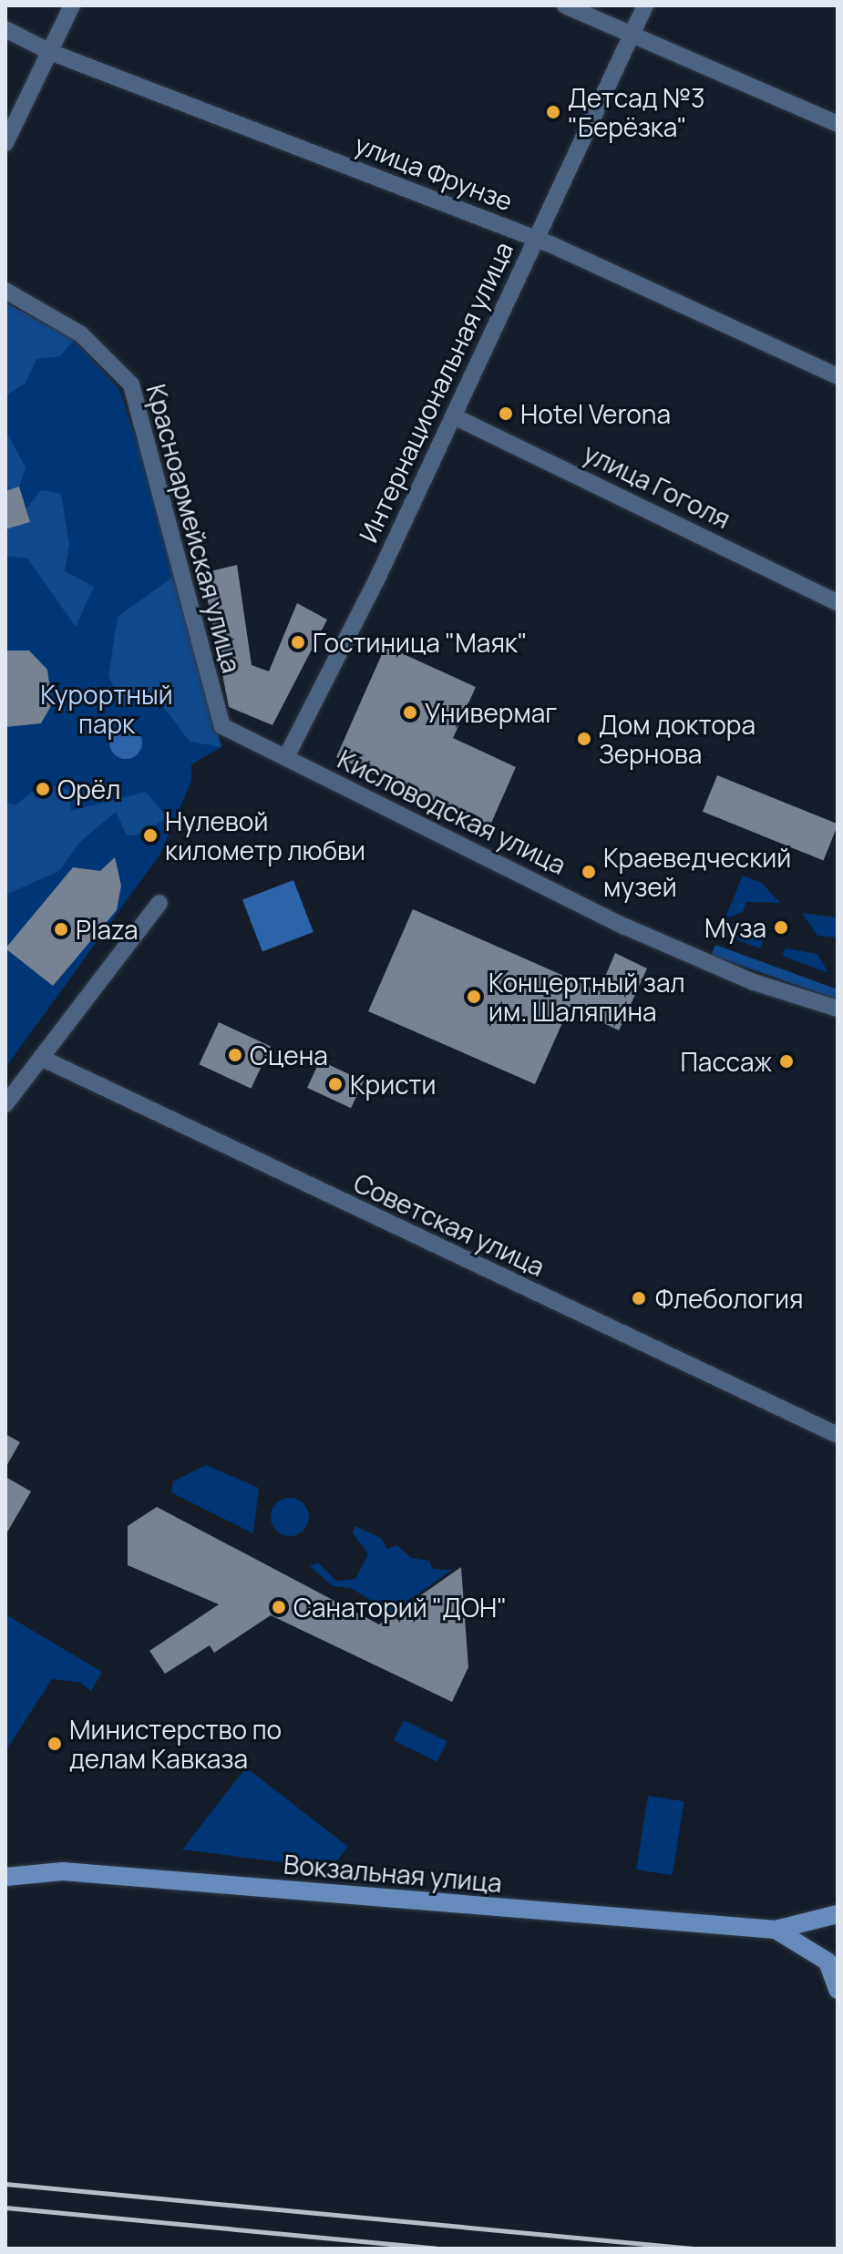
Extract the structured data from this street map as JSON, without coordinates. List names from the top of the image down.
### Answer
{
  "streets": {
    "main road": ["Вокзальная улица"],
    "street": [
      "улица Фрунзе",
      "Интернациональная улица",
      "улица Гоголя",
      "Красноармейская улица",
      "Кисловодская улица",
      "Советская улица"
    ]
  },
  "crossings": [
    ["улица Фрунзе", "Интернациональная улица"],
    ["Интернациональная улица", "улица Гоголя"],
    ["Интернациональная улица", "Красноармейская улица"],
    ["Интернациональная улица", "Кисловодская улица"],
    ["Красноармейская улица", "Кисловодская улица"]
  ],
  "parks": ["Курортный парк"],
  "places": [
    "Детсад №3 \"Берёзка\"",
    "Hotel Verona",
    "Гостиница \"Маяк\"",
    "Универмаг",
    "Дом доктора Зернова",
    "Орёл",
    "Нулевой километр любви",
    "Краеведческий музей",
    "Муза",
    "Plaza",
    "Концертный зал им. Шаляпина",
    "Сцена",
    "Пассаж",
    "Кристи",
    "Флебология",
    "Санаторий \"ДОН\"",
    "Министерство по делам Кавказа"
  ]
}
